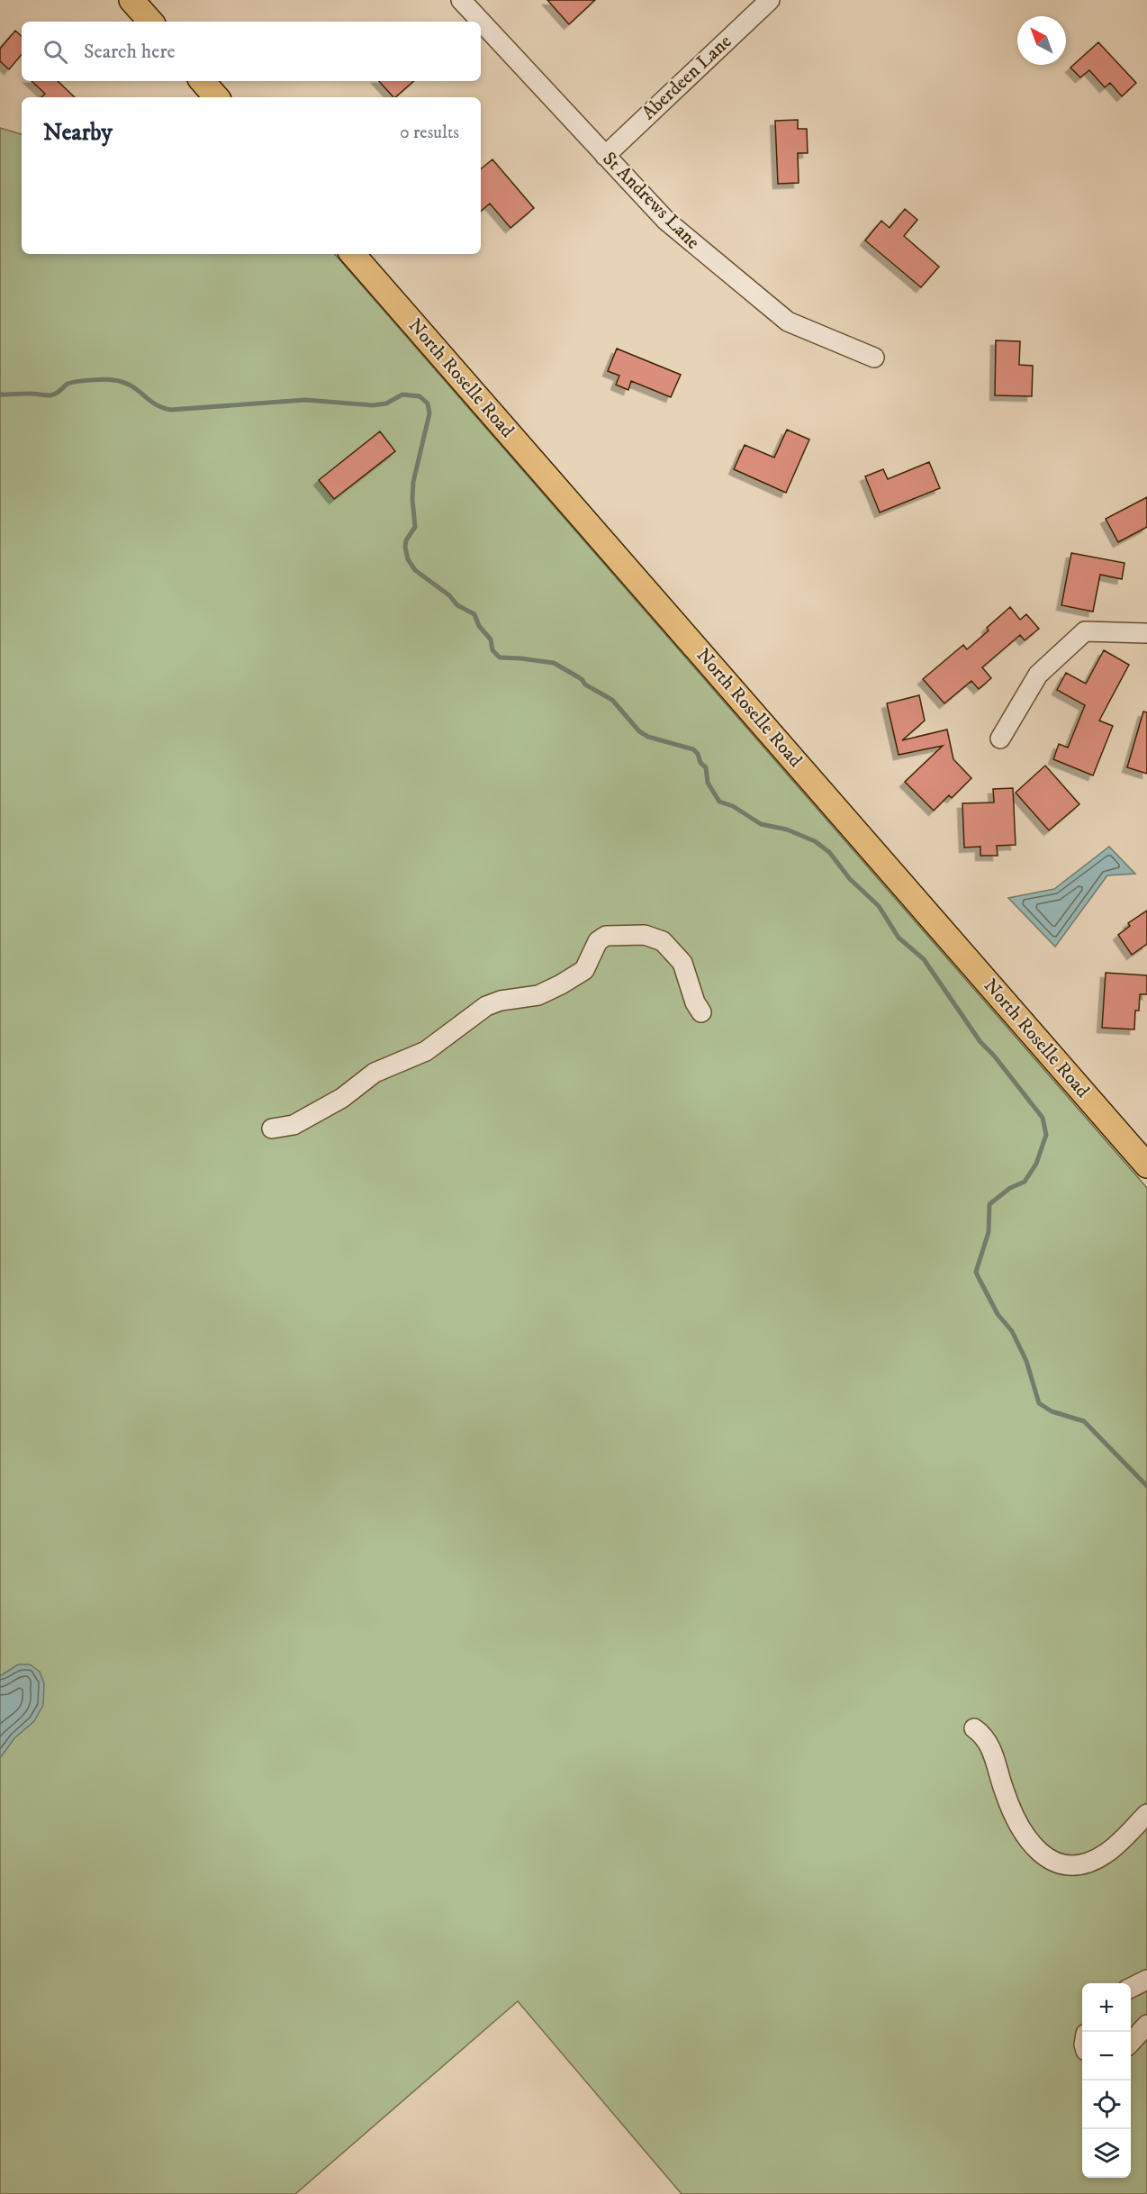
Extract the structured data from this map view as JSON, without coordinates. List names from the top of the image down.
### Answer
{
  "streets": {
    "main road": ["North Roselle Road"],
    "street": ["Aberdeen Lane", "St Andrews Lane"]
  },
  "crossings": [
    ["Aberdeen Lane", "St Andrews Lane"]
  ],
  "north": "top left",
  "page": {
    "search": "Search here",
    "heading": ["Nearby", "0 results"],
    "map_buttons": ["+", "−"]
  }
}
